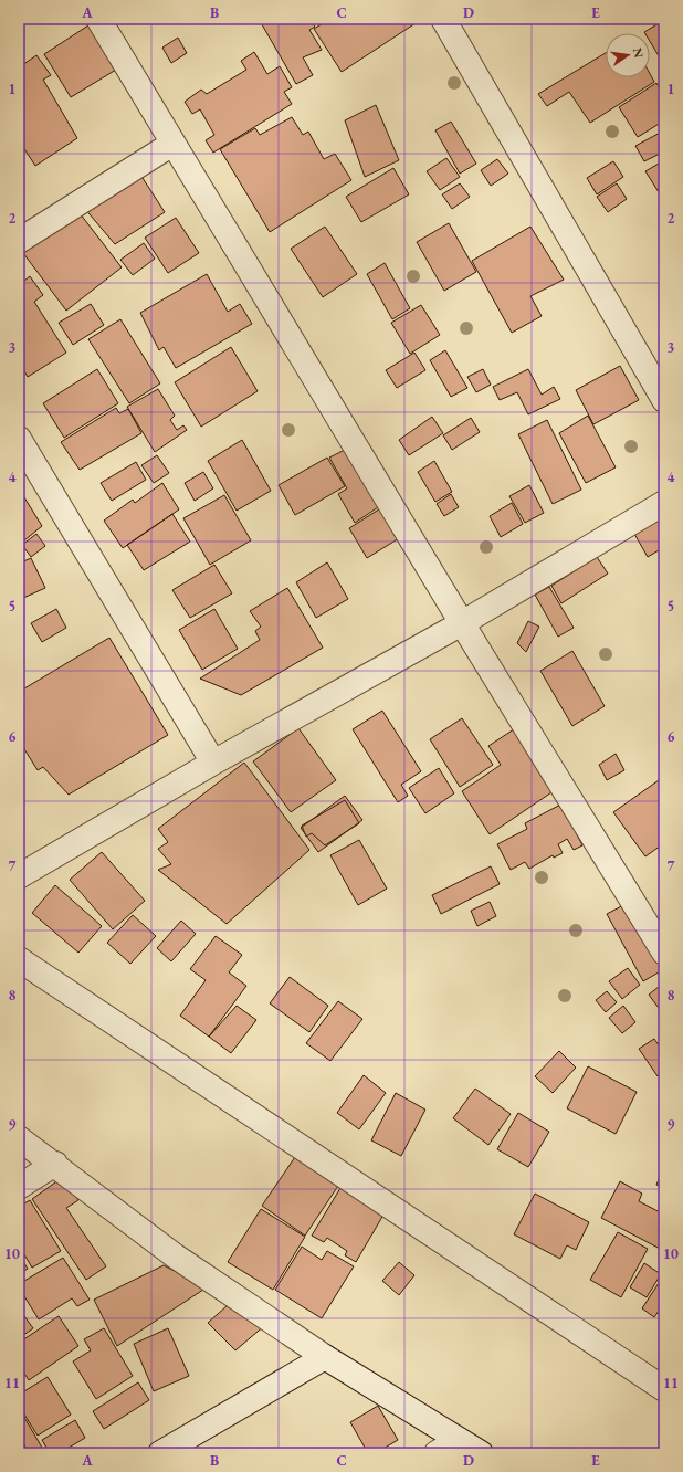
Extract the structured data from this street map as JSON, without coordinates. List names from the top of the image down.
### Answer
{
  "north": "right",
  "grid": {
    "columns": [
      "A",
      "B",
      "C",
      "D",
      "E"
    ],
    "rows": [
      "1",
      "2",
      "3",
      "4",
      "5",
      "6",
      "7",
      "8",
      "9",
      "10",
      "11"
    ]
  }
}
